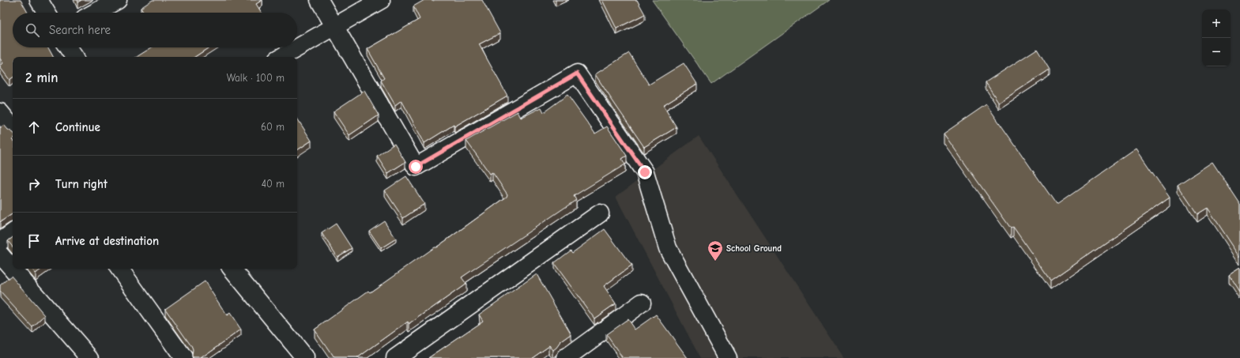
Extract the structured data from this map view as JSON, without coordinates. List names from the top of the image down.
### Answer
{
  "places": {
    "school or university": ["School Ground"]
  },
  "page": {
    "map_buttons": ["+", "−"],
    "search": "Search here",
    "heading": ["2 min", "Walk · 100 m"],
    "list": [
      ["Continue", "60 m"],
      ["Turn right", "40 m"],
      "Arrive at destination"
    ]
  }
}
